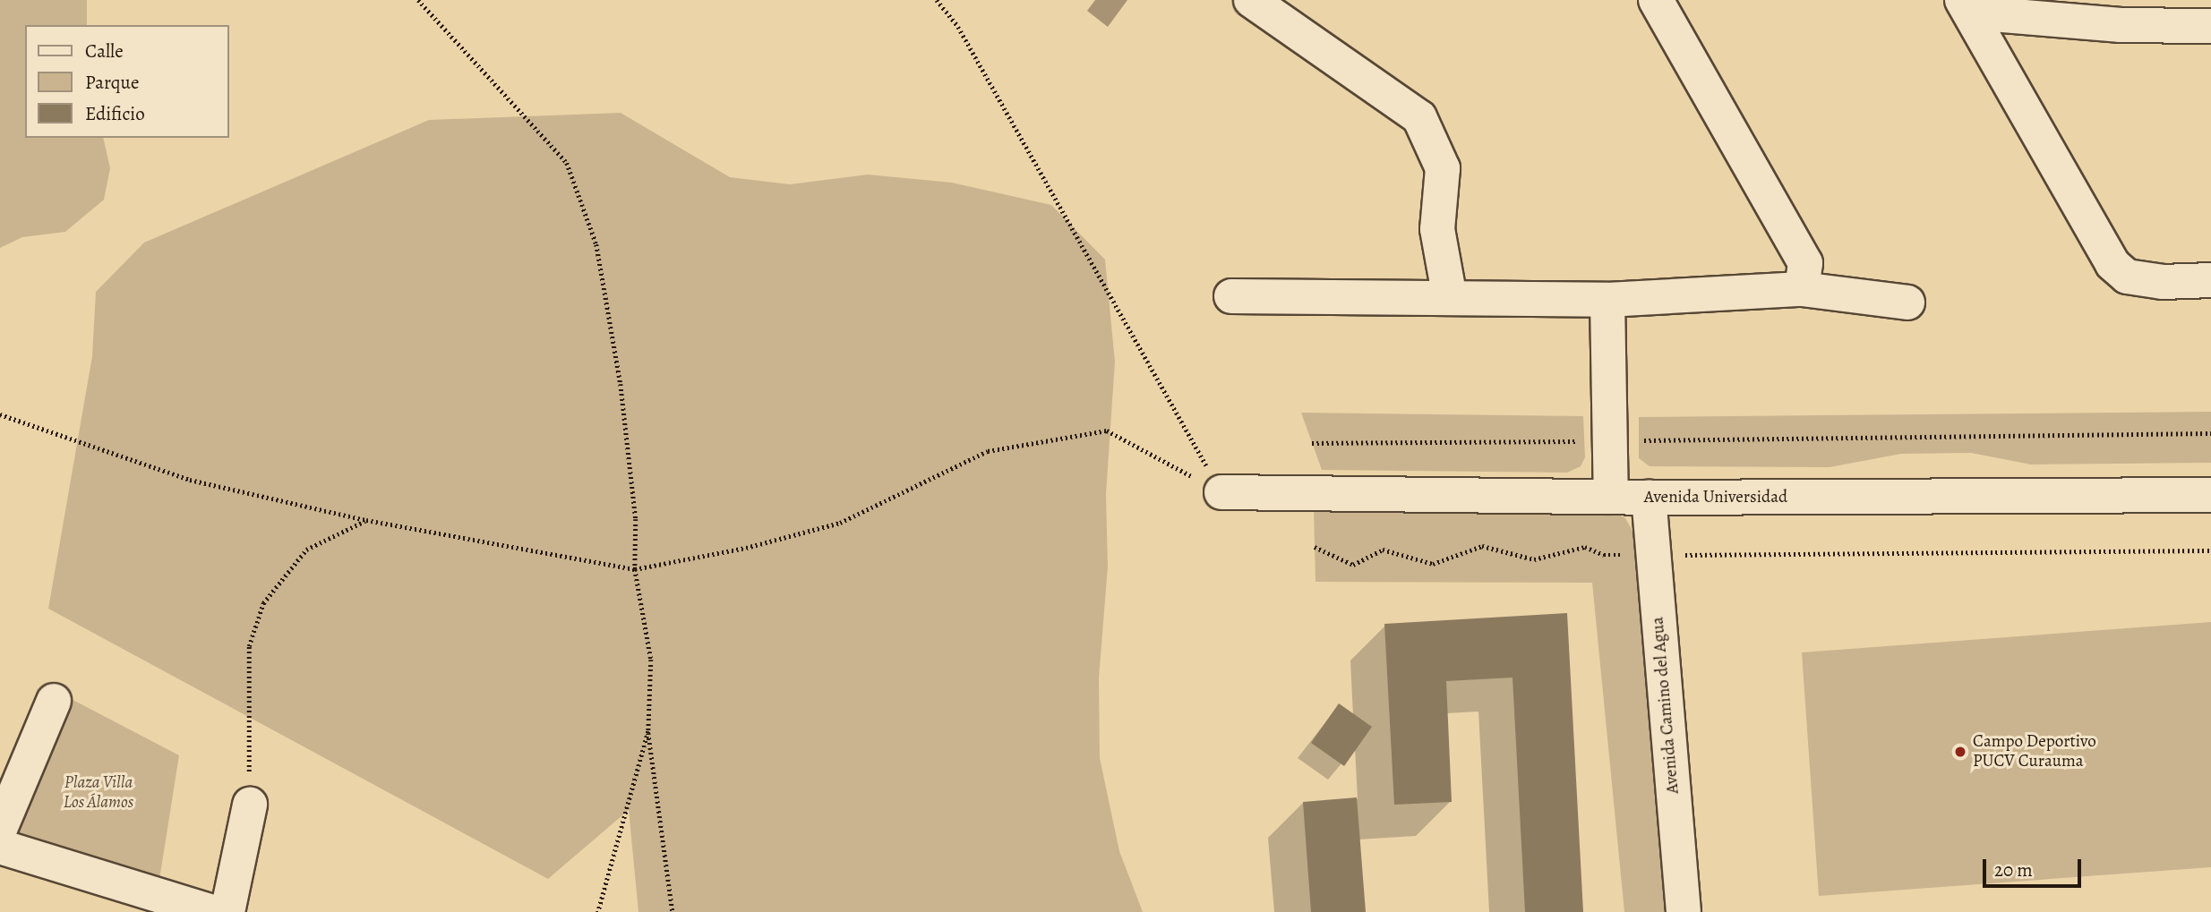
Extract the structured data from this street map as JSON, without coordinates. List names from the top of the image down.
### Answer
{
  "streets": {
    "street": ["Avenida Universidad", "Avenida Camino del Agua"]
  },
  "crossings": [
    ["Avenida Universidad", "Avenida Camino del Agua"]
  ],
  "parks": ["Plaza Villa Los Álamos"],
  "places": ["Campo Deportivo PUCV Curauma"],
  "legend": ["Calle", "Parque", "Edificio"],
  "scale_bar": "20 m"
}
